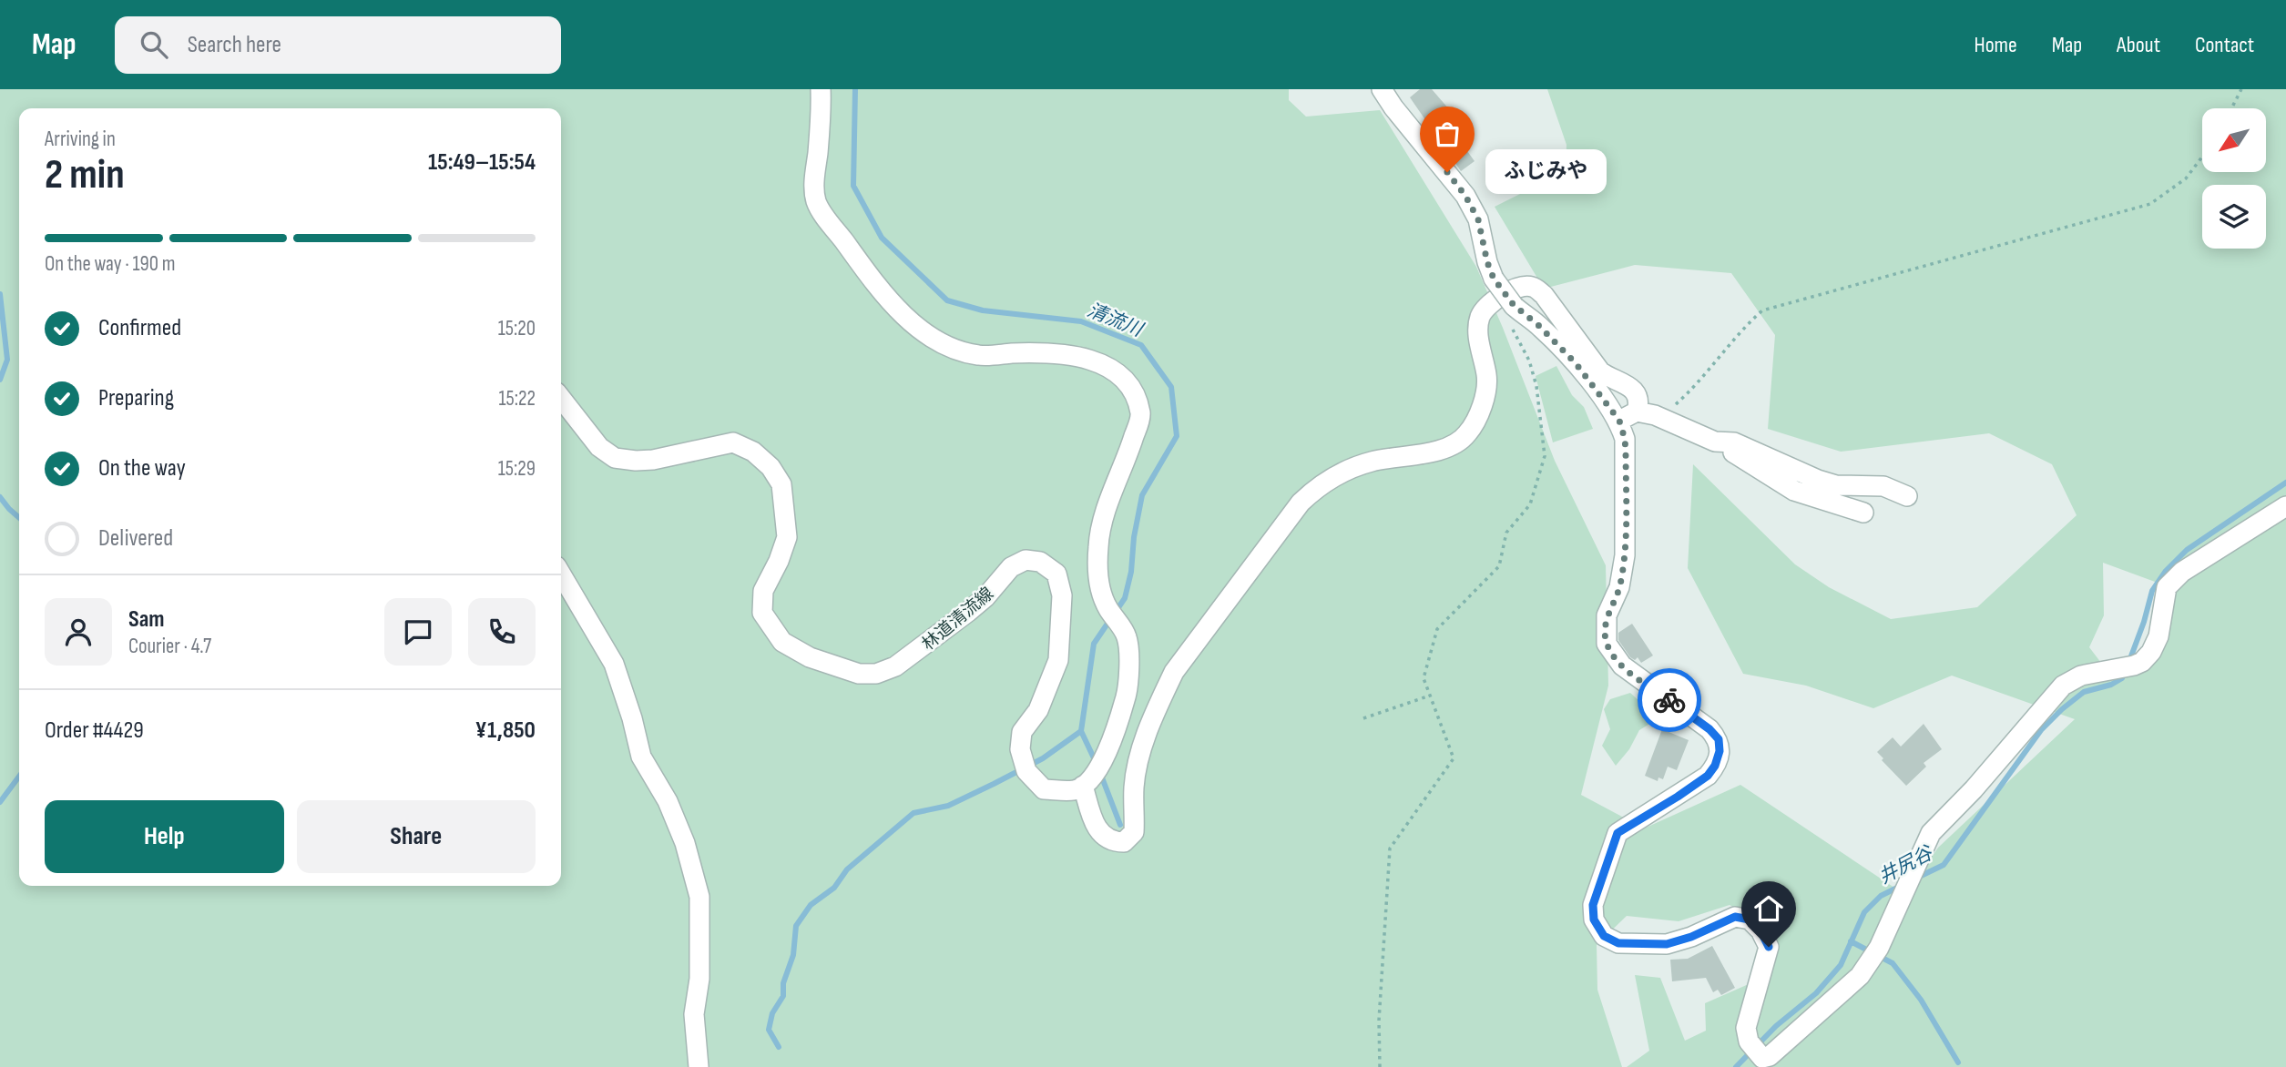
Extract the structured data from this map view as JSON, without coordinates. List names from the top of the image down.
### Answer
{
  "streets": {
    "street": ["林道清流線"]
  },
  "water": ["清流川", "井尻谷"],
  "places": ["ふじみや"],
  "north": "bottom left",
  "page": {
    "header": "Map",
    "search": "Search here",
    "nav": [
      "Home",
      "Map",
      "About",
      "Contact"
    ],
    "heading": ["2 min", "Arriving in", "15:49–15:54"],
    "panel": [
      "Sam",
      "Courier · 4.7",
      "Order #4429",
      "¥1,850"
    ],
    "bubble": "ふじみや",
    "bar": "On the way · 190 m",
    "list": [
      ["Confirmed", "15:20"],
      ["Preparing", "15:22"],
      ["On the way", "15:29"],
      "Delivered"
    ],
    "buttons": ["Help", "Share"]
  }
}
